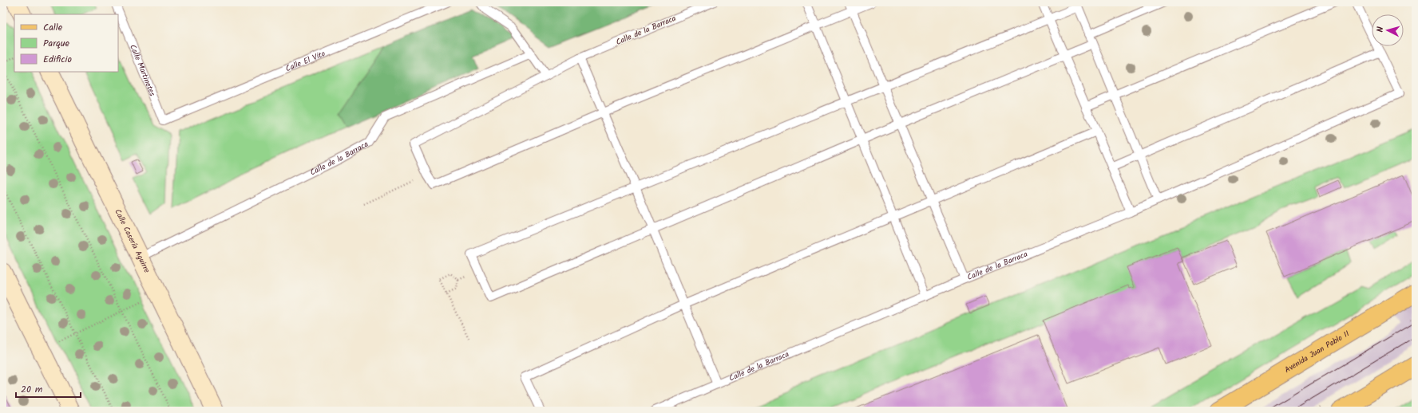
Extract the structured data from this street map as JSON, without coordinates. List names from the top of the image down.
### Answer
{
  "streets": {
    "main road": ["Calle Casería Aguirre", "Avenida Juan Pablo II"],
    "lane": ["Calle de la Barraca", "Calle El Vito", "Calle Martinetes"]
  },
  "crossings": [
    ["Calle de la Barraca", "Calle Casería Aguirre"],
    ["Calle El Vito", "Calle Martinetes"]
  ],
  "legend": ["Calle", "Parque", "Edificio"],
  "scale_bar": "20 m",
  "north": "left"
}
